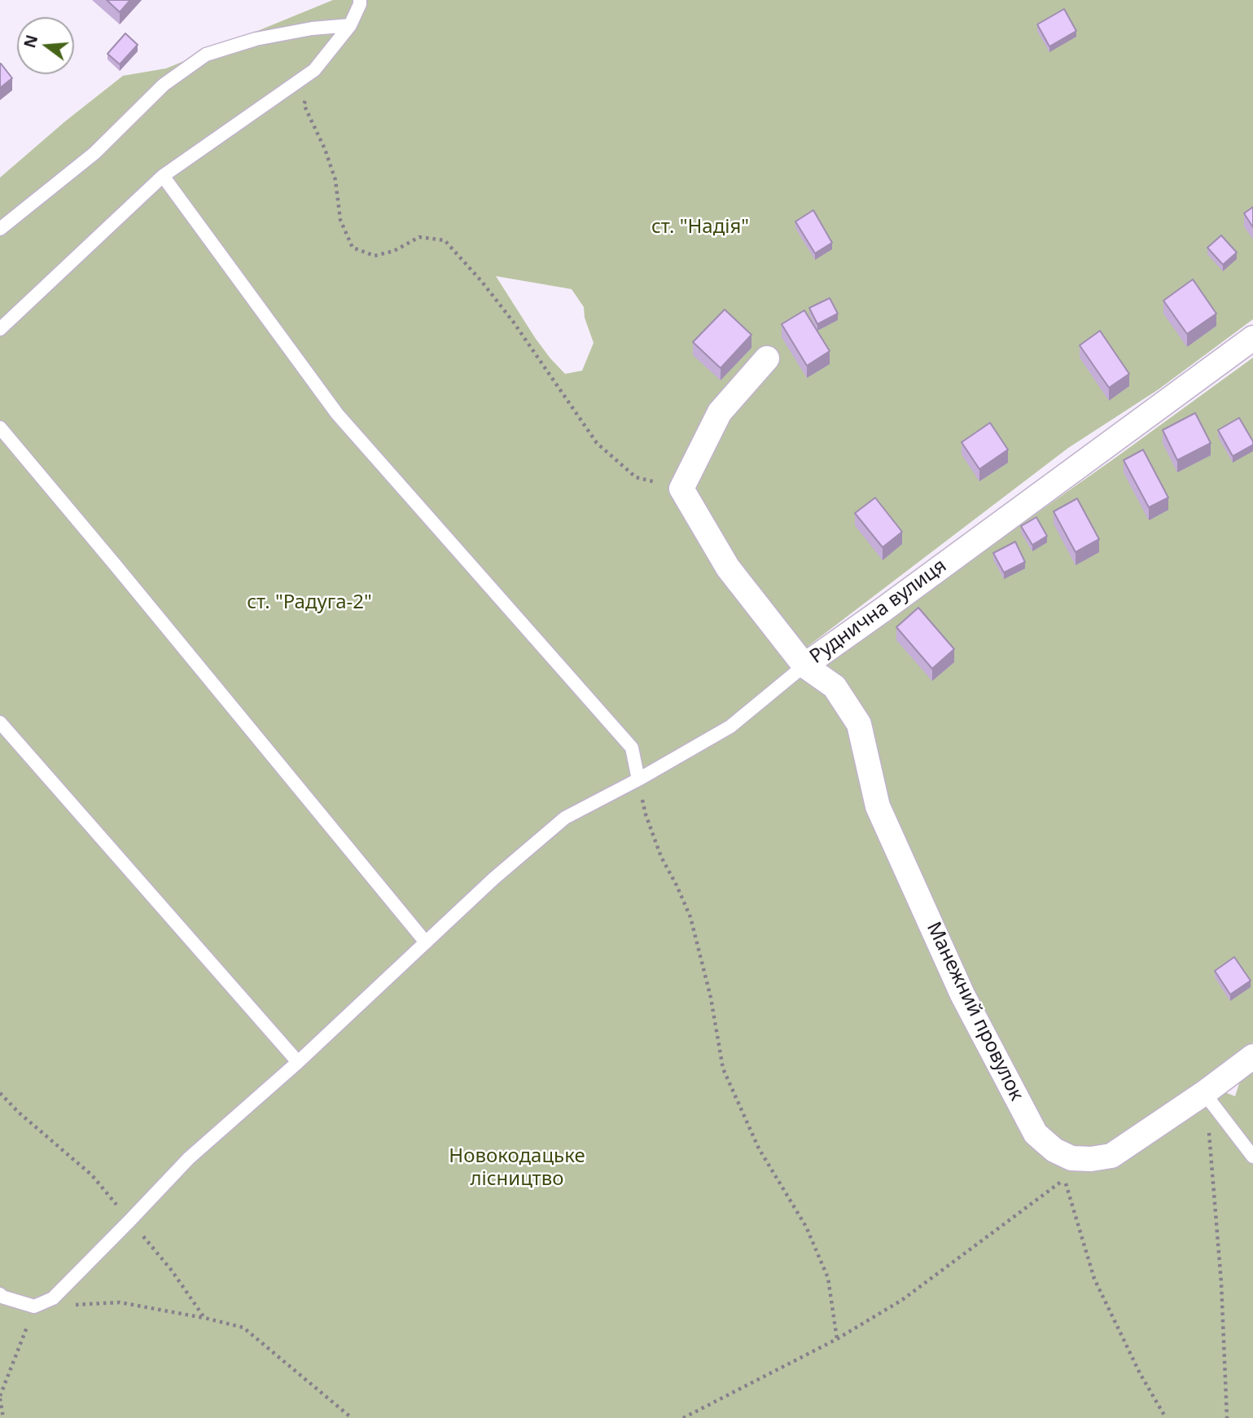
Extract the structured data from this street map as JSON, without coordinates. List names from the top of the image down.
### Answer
{
  "streets": {
    "street": ["Руднична вулиця", "Манежний провулок"]
  },
  "crossings": [
    ["Руднична вулиця", "Манежний провулок"]
  ],
  "parks": ["ст. \"Надія\"", "ст. \"Радуга-2\"", "Новокодацьке лісництво"],
  "north": "left"
}
